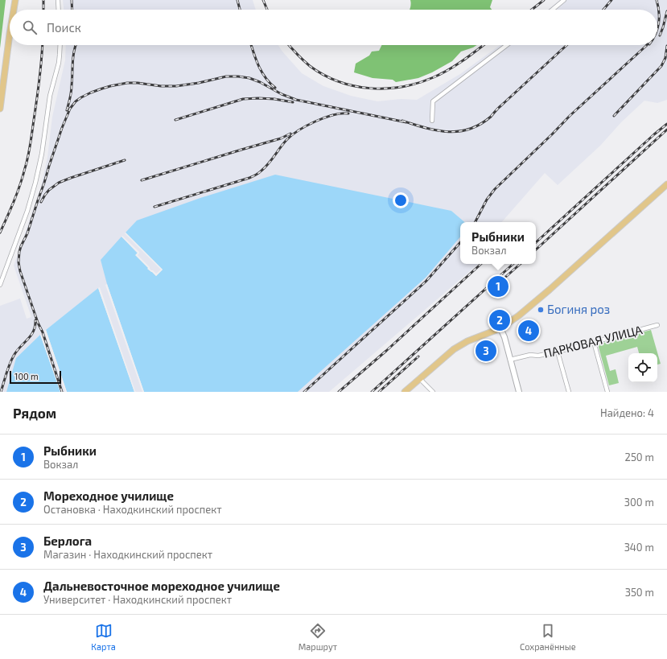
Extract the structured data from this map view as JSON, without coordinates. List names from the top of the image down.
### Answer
{
  "streets": {
    "street": ["ПАРКОВАЯ УЛИЦА"]
  },
  "places": ["Богиня роз"],
  "scale_bar": "100 m",
  "page": {
    "search": "Поиск",
    "popup": ["Рыбники", "Вокзал"],
    "pins": [
      "1",
      "2",
      "4",
      "3"
    ],
    "scale": "100 m",
    "heading": ["Рядом", "Найдено: 4"],
    "list": [
      {
        "mark": "1",
        "name": "Рыбники",
        "note": "Вокзал",
        "value": "250 m"
      },
      {
        "mark": "2",
        "name": "Мореходное училище",
        "note": "Остановка · Находкинский проспект",
        "value": "300 m"
      },
      {
        "mark": "3",
        "name": "Берлога",
        "note": "Магазин · Находкинский проспект",
        "value": "340 m"
      },
      {
        "mark": "4",
        "name": "Дальневосточное мореходное училище",
        "note": "Университет · Находкинский проспект",
        "value": "350 m"
      }
    ],
    "nav": ["Карта", "Маршрут", "Сохранённые"]
  }
}
